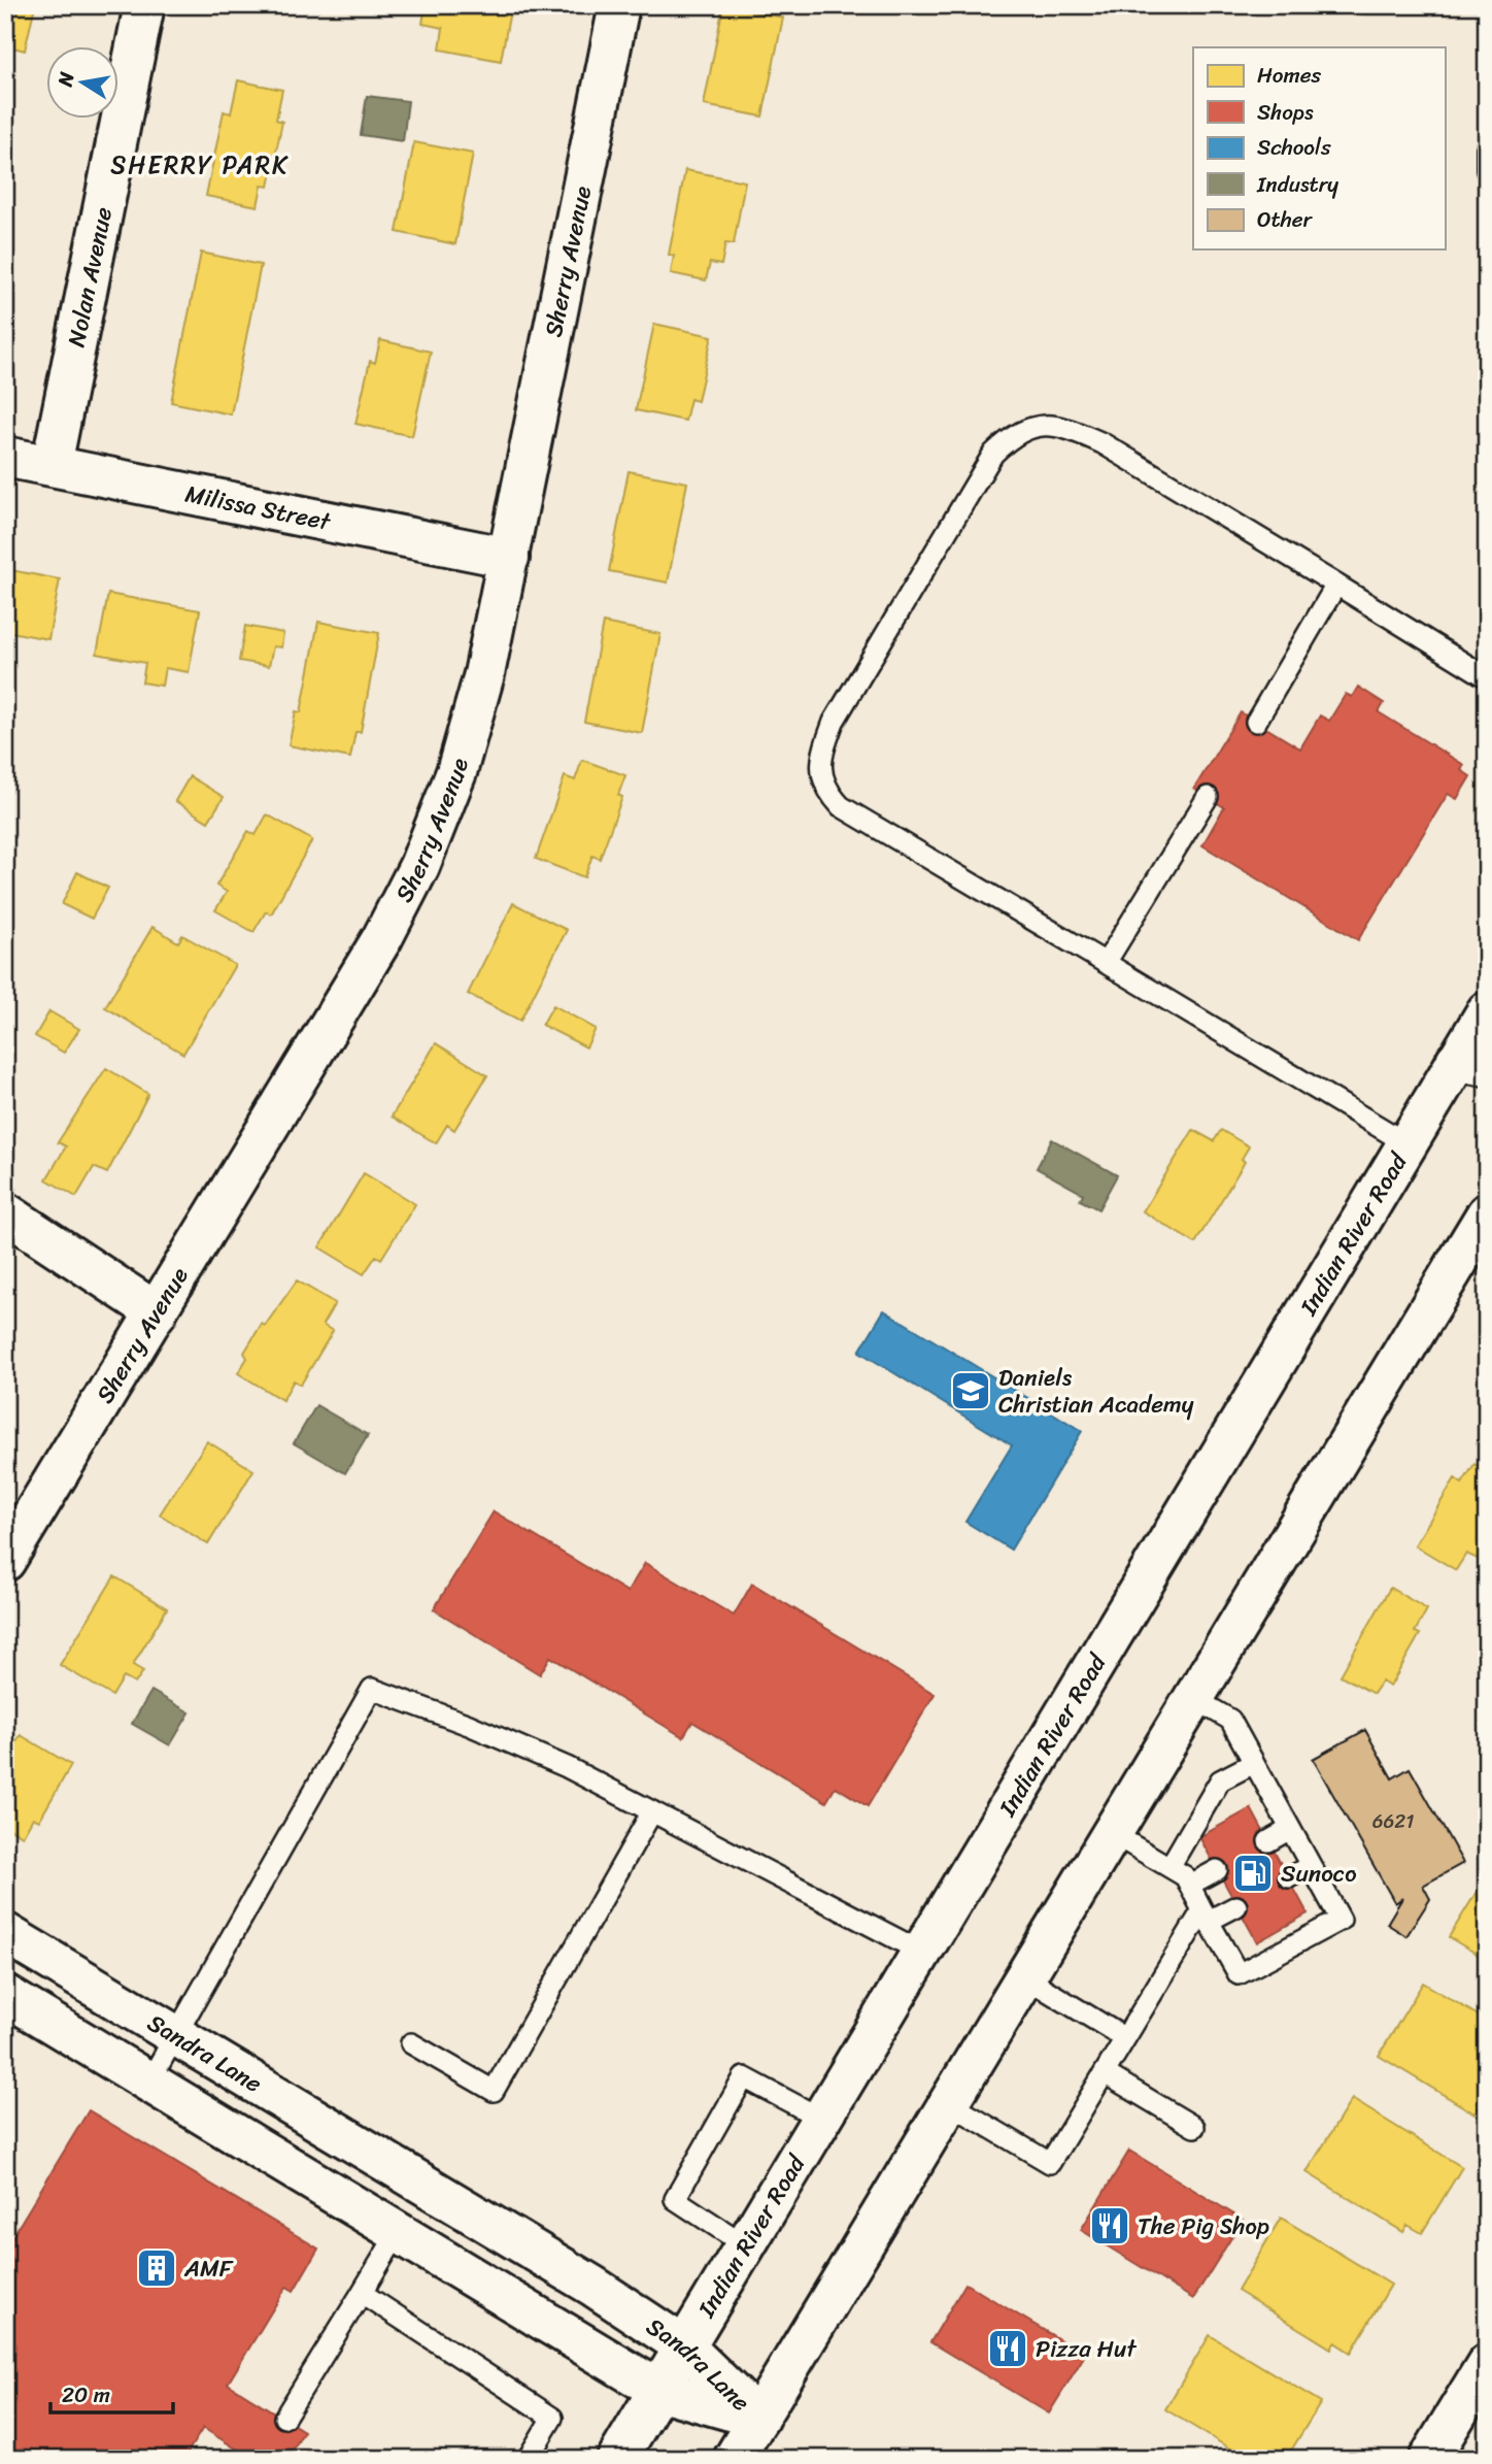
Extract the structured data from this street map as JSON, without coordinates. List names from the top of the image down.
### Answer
{
  "streets": {
    "street": [
      "Sherry Avenue",
      "Nolan Avenue",
      "Milissa Street",
      "Indian River Road",
      "Sandra Lane"
    ]
  },
  "crossings": [
    ["Sherry Avenue", "Milissa Street"],
    ["Nolan Avenue", "Milissa Street"],
    ["Indian River Road", "Sandra Lane"]
  ],
  "districts": ["SHERRY PARK"],
  "places": {
    "school or university": ["Daniels Christian Academy"],
    "fuel station": ["Sunoco"],
    "restaurant": ["The Pig Shop", "Pizza Hut"],
    "building": ["AMF"]
  },
  "house_numbers": ["6621"],
  "legend": [
    "Homes",
    "Shops",
    "Schools",
    "Industry",
    "Other"
  ],
  "scale_bar": "20 m",
  "north": "left"
}
